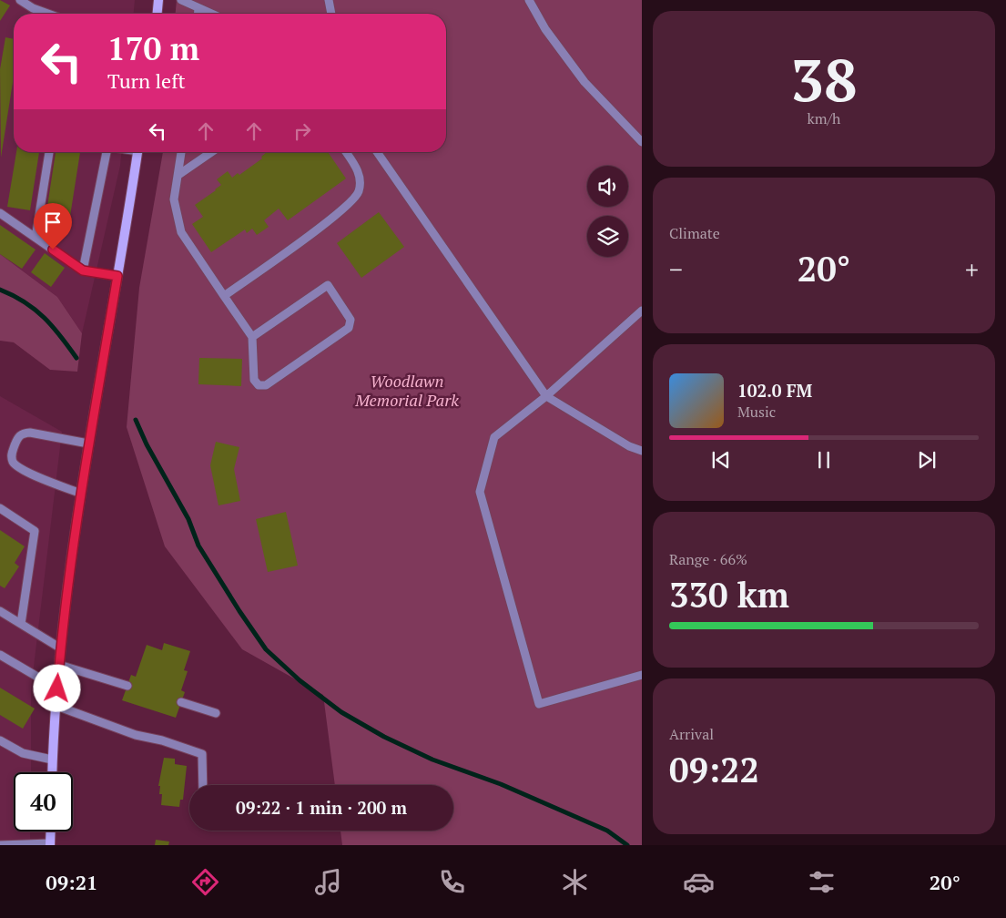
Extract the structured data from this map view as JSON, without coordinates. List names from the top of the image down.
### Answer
{
  "parks": ["Woodlawn Memorial Park"],
  "page": {
    "tile": [
      ["38", "km/h"],
      "Climate",
      ["Range · 66%", "330 km"],
      ["Arrival", "09:22"]
    ],
    "turn": ["170 m", "Turn left"],
    "heat": ["−", "20°", "+"],
    "song": ["102.0 FM", "Music"],
    "limit": "40",
    "trip": "09:22 · 1 min · 200 m",
    "tabs": ["09:21", "20°"]
  }
}
